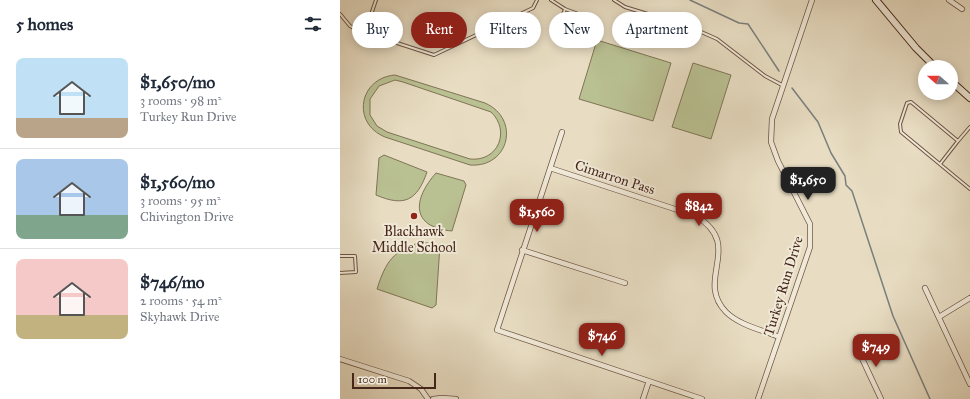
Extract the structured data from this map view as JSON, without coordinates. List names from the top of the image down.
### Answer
{
  "streets": {
    "street": ["Cimarron Pass", "Turkey Run Drive"]
  },
  "crossings": [
    ["Cimarron Pass", "Turkey Run Drive"]
  ],
  "places": ["Blackhawk Middle School"],
  "scale_bar": "100 m",
  "north": "left",
  "page": {
    "heading": "5 homes",
    "chip": [
      "Buy",
      "Rent",
      "Filters",
      "New",
      "Apartment"
    ],
    "list": [
      {
        "name": "$1,650/mo",
        "note": "3 rooms · 98 m² · Turkey Run Drive"
      },
      {
        "name": "$1,560/mo",
        "note": "3 rooms · 95 m² · Chivington Drive"
      },
      {
        "name": "$746/mo",
        "note": "2 rooms · 54 m² · Skyhawk Drive"
      }
    ],
    "price": [
      "$1,650",
      "$842",
      "$1,560",
      "$746",
      "$749"
    ],
    "scale": "100 m"
  }
}
